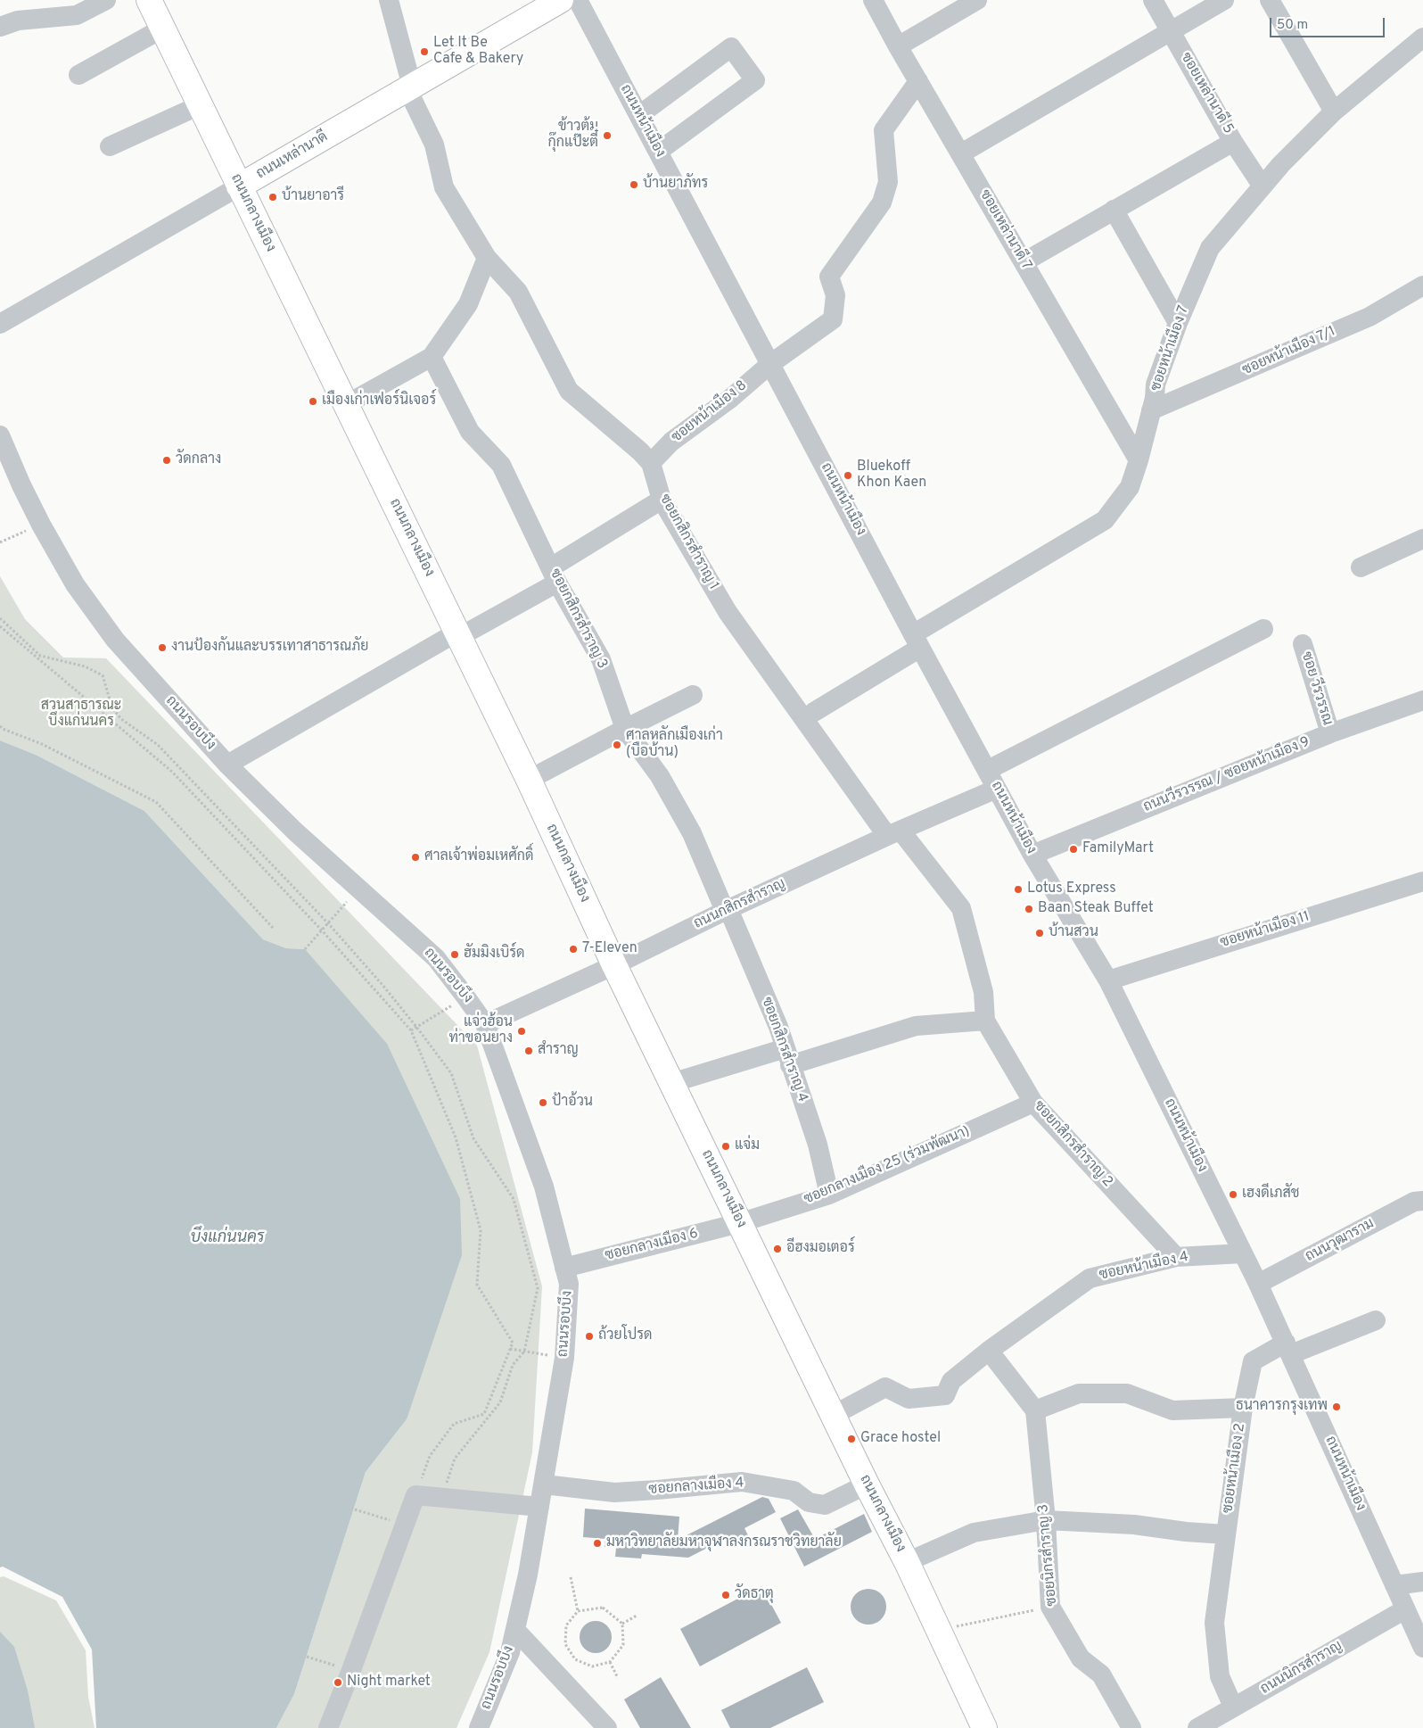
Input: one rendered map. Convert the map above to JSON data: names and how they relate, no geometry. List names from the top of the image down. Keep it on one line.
{"streets":{"main road":["ถนนเหล่านาดี","ถนนกลางเมือง"],"street":["ซอยเหล่านาดี 5","ถนนหน้าเมือง","ซอยเหล่านาดี 7","ซอยหน้าเมือง 7","ซอยหน้าเมือง 7/1","ซอยหน้าเมือง 8","ซอยกสิกรสำราญ 1","ซอยกสิกรสำราญ 3","ซอย วีรวรรณ","ถนนรอบบึง","ถนนวีรวรรณ / ซอยหน้าเมือง 9","ถนนกสิกรสำราญ","ซอยหน้าเมือง 11","ซอยกสิกรสำราญ 4","ซอยกสิกรสำราญ 2","ซอยกลางเมือง 25 (ร่วมพัฒนา)","ถนนวุฒาราม","ซอยกลางเมือง 6","ซอยหน้าเมือง 4","ซอยหน้าเมือง 2","ซอยกลางเมือง 4","ซอยนิกรสำราญ 3","ถนนนิกรสำราญ"]},"crossings":[["ซอยเหล่านาดี 5","ซอยหน้าเมือง 7"],["ถนนหน้าเมือง","ซอยหน้าเมือง 7"],["ถนนหน้าเมือง","ซอยหน้าเมือง 8"],["ถนนหน้าเมือง","ถนนวีรวรรณ / ซอยหน้าเมือง 9"],["ถนนหน้าเมือง","ถนนกสิกรสำราญ"],["ถนนหน้าเมือง","ซอยหน้าเมือง 11"],["ถนนหน้าเมือง","ถนนวุฒาราม"],["ถนนหน้าเมือง","ซอยหน้าเมือง 4"],["ถนนหน้าเมือง","ซอยหน้าเมือง 2"],["ถนนหน้าเมือง","ถนนนิกรสำราญ"],["ถนนเหล่านาดี","ถนนกลางเมือง"],["ถนนเหล่านาดี","ซอยกสิกรสำราญ 1"],["ถนนกลางเมือง","ถนนกสิกรสำราญ"],["ถนนกลางเมือง","ซอยกลางเมือง 25 (ร่วมพัฒนา)"],["ถนนกลางเมือง","ซอยกลางเมือง 6"],["ถนนกลางเมือง","ซอยหน้าเมือง 4"],["ถนนกลางเมือง","ซอยกลางเมือง 4"],["ซอยเหล่านาดี 7","ซอยหน้าเมือง 7"],["ซอยเหล่านาดี 7","ซอยหน้าเมือง 8"],["ซอยหน้าเมือง 7","ซอยหน้าเมือง 7/1"],["ซอยหน้าเมือง 8","ซอยกสิกรสำราญ 1"],["ซอยกสิกรสำราญ 1","ถนนกสิกรสำราญ"],["ซอยกสิกรสำราญ 1","ซอยกสิกรสำราญ 2"],["ซอยกสิกรสำราญ 3","ถนนกสิกรสำราญ"],["ซอยกสิกรสำราญ 3","ซอยกสิกรสำราญ 4"],["ซอย วีรวรรณ","ถนนวีรวรรณ / ซอยหน้าเมือง 9"],["ถนนรอบบึง","ถนนกสิกรสำราญ"],["ถนนรอบบึง","ซอยกลางเมือง 6"],["ถนนรอบบึง","ซอยกลางเมือง 4"],["ถนนกสิกรสำราญ","ซอยกสิกรสำราญ 4"],["ถนนกสิกรสำราญ","ซอยกสิกรสำราญ 2"],["ซอยกสิกรสำราญ 4","ซอยกลางเมือง 25 (ร่วมพัฒนา)"],["ซอยกสิกรสำราญ 2","ซอยกลางเมือง 25 (ร่วมพัฒนา)"],["ซอยกสิกรสำราญ 2","ซอยหน้าเมือง 4"],["ซอยกลางเมือง 25 (ร่วมพัฒนา)","ซอยกลางเมือง 6"],["ซอยหน้าเมือง 2","ถนนนิกรสำราญ"]],"water":["บึงแก่นนคร"],"parks":["สวนสาธารณะ บึงแก่นนคร"],"places":["Let It Be Cafe & Bakery","ข้าวต้ม กุ๊กแป๊ะตี๋","บ้านยาภัทร","บ้านยาอารี","เมืองเก่าเฟอร์นิเจอร์","วัดกลาง","Bluekoff Khon Kaen","งานป้องกันและบรรเทาสาธารณภัย","ศาลหลักเมืองเก่า (บือบ้าน)","FamilyMart","ศาลเจ้าพ่อมเหศักดิ์","Lotus Express","Baan Steak Buffet","บ้านสวน","7-Eleven","ฮัมมิงเบิร์ด","แจ่วฮ้อน ท่าขอนยาง","สำราญ","ป้าอ้วน","แจ่ม","เฮงดีเภสัช","อีฮงมอเตอร์","ถ้วยโปรด","ธนาคารกรุงเทพ","Grace hostel","มหาวิทยาลัยมหาจุฬาลงกรณราชวิทยาลัย","วัดธาตุ","Night market"],"scale_bar":"50 m"}
